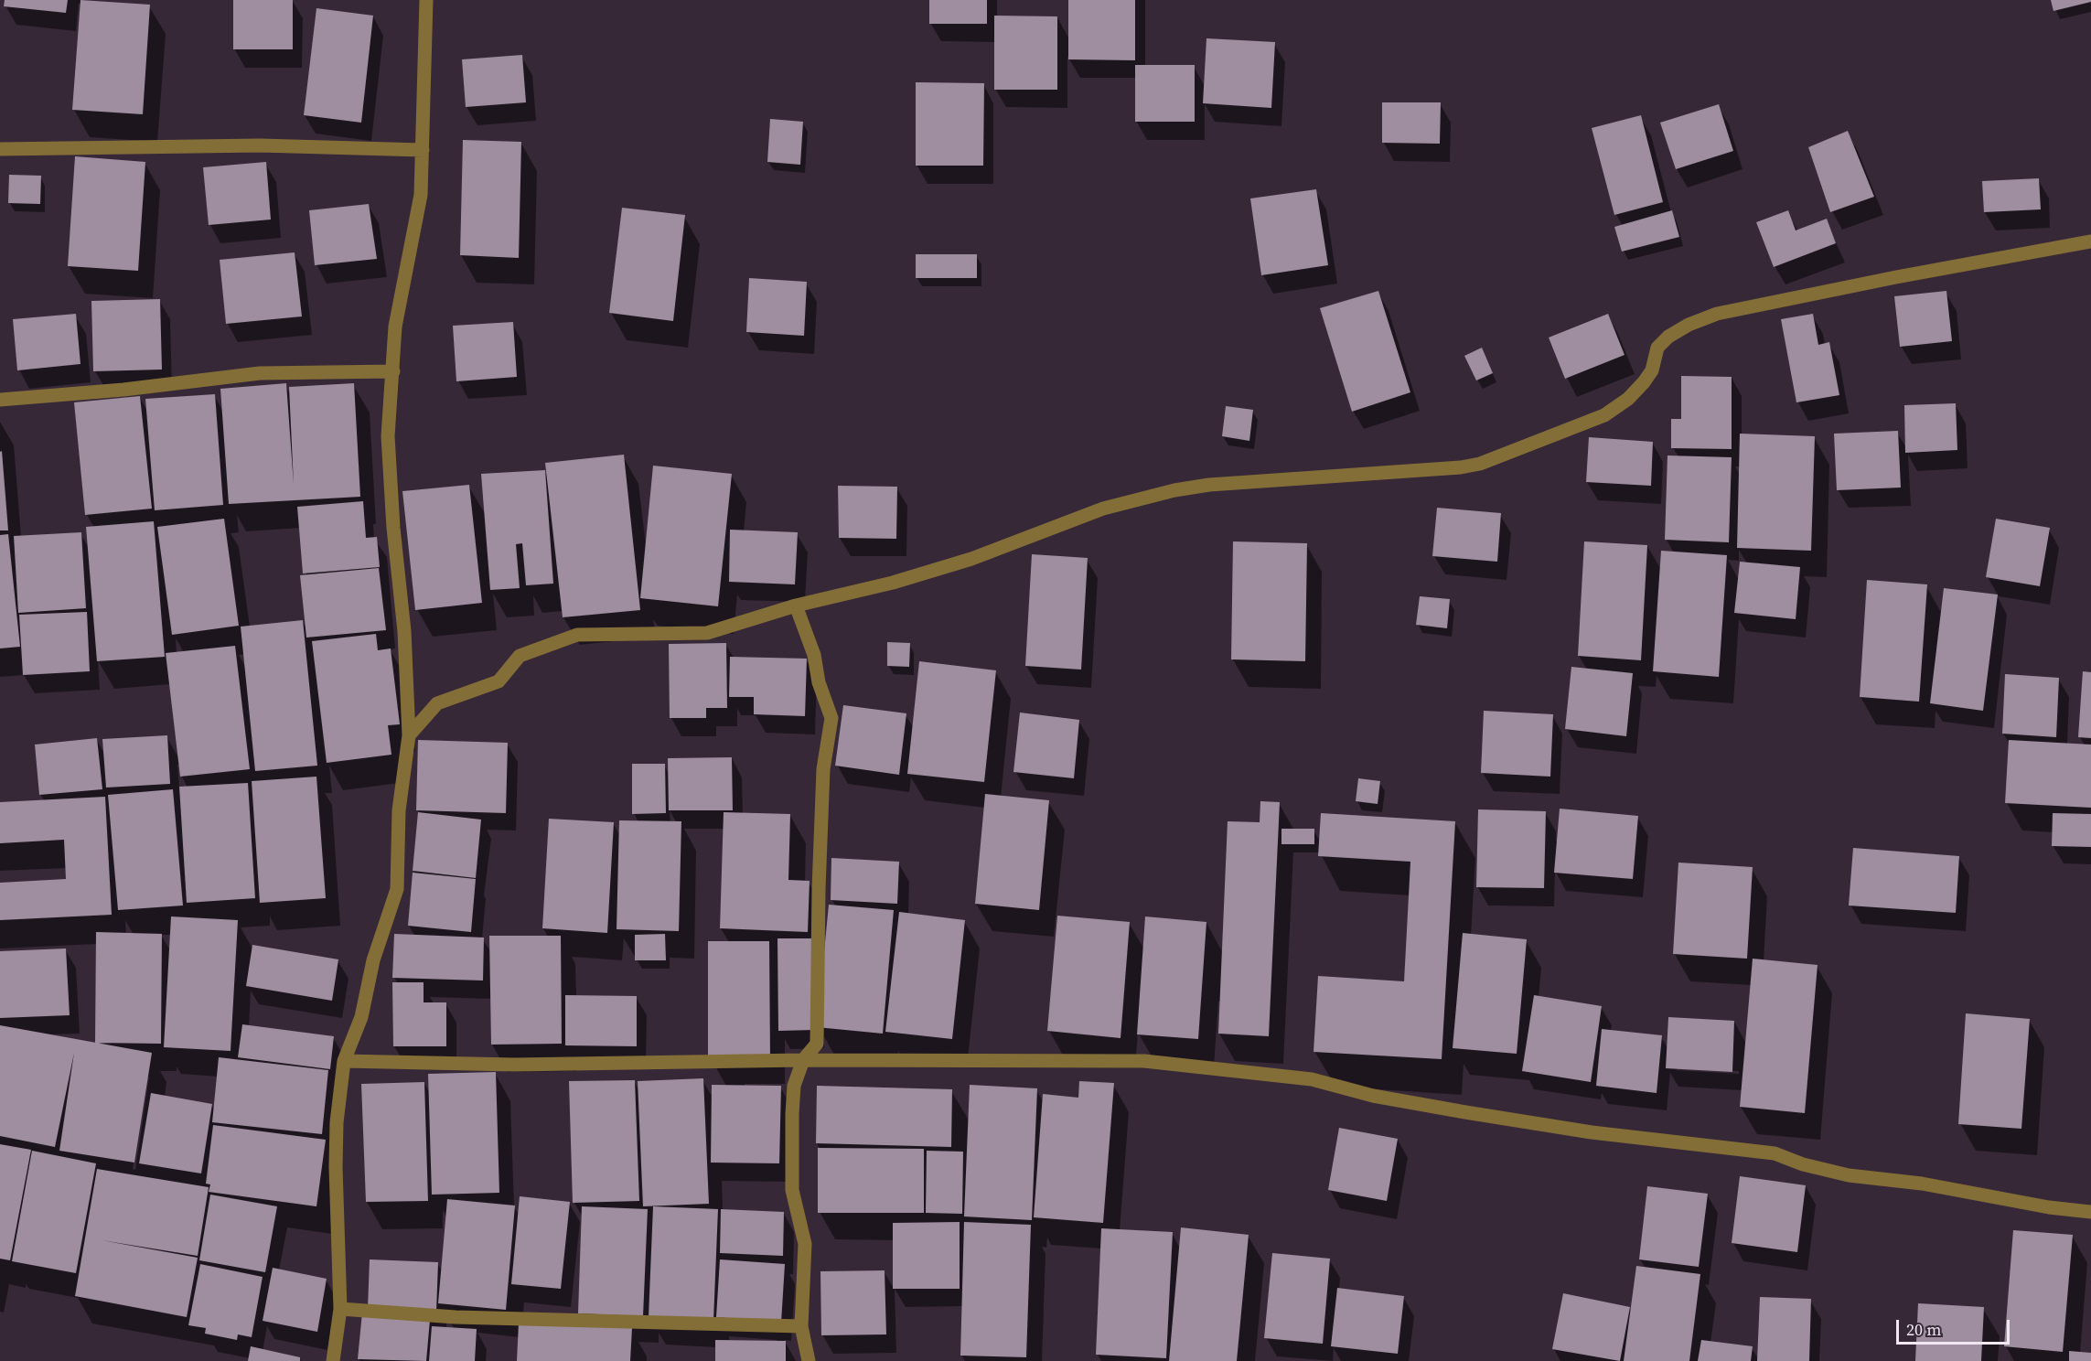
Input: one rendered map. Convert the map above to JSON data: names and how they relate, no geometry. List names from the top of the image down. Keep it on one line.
{"scale_bar":"20 m"}
